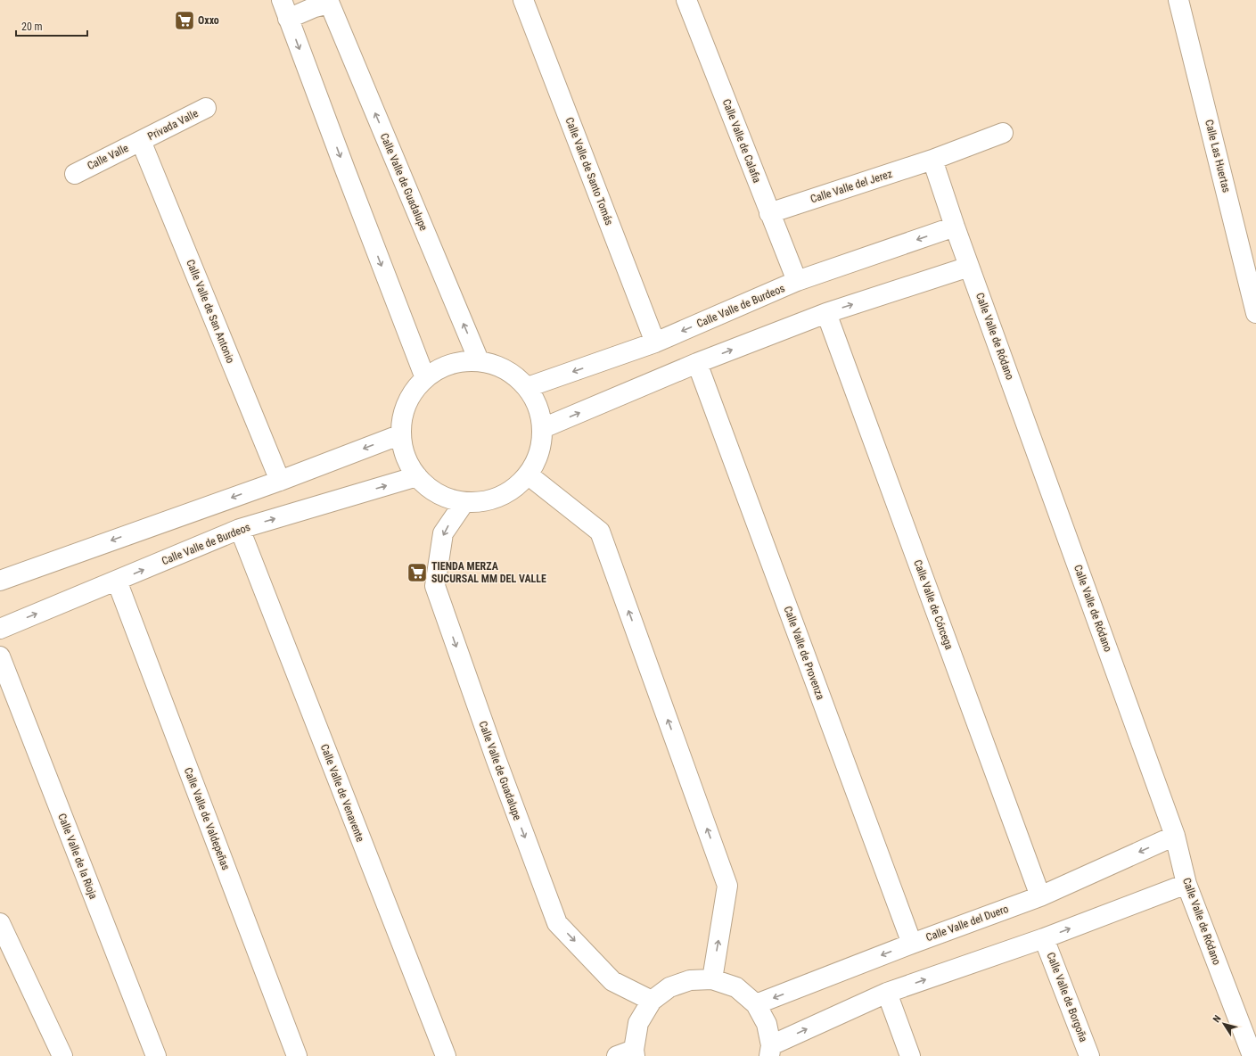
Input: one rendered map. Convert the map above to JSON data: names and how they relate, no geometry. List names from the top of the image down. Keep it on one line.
{"streets":{"street":["Privada Valle","Calle Valle de Calafia","Calle Las Huertas","Calle Valle","Calle Valle de Santo Tomás","Calle Valle de Guadalupe","Calle Valle del Jerez","Calle Valle de Burdeos","Calle Valle de San Antonio","Calle Valle de Ródano","Calle Valle de Córcega","Calle Valle de Provenza","Calle Valle de Venavente","Calle Valle de Valdepeñas","Calle Valle de la Rioja","Calle Valle del Duero","Calle Valle de Borgoña"]},"crossings":[["Privada Valle","Calle Valle"],["Privada Valle","Calle Valle de San Antonio"],["Calle Valle de Calafia","Calle Valle del Jerez"],["Calle Valle de Calafia","Calle Valle de Burdeos"],["Calle Valle","Calle Valle de San Antonio"],["Calle Valle de Santo Tomás","Calle Valle de Burdeos"],["Calle Valle del Jerez","Calle Valle de Ródano"],["Calle Valle de Burdeos","Calle Valle de Ródano"],["Calle Valle de Burdeos","Calle Valle de Venavente"],["Calle Valle de Burdeos","Calle Valle de Valdepeñas"],["Calle Valle de Ródano","Calle Valle del Duero"],["Calle Valle de Córcega","Calle Valle del Duero"],["Calle Valle de Provenza","Calle Valle del Duero"]],"places":{"supermarket":["Oxxo","TIENDA MERZA SUCURSAL MM DEL VALLE"]},"scale_bar":"20 m","north":"top left"}
